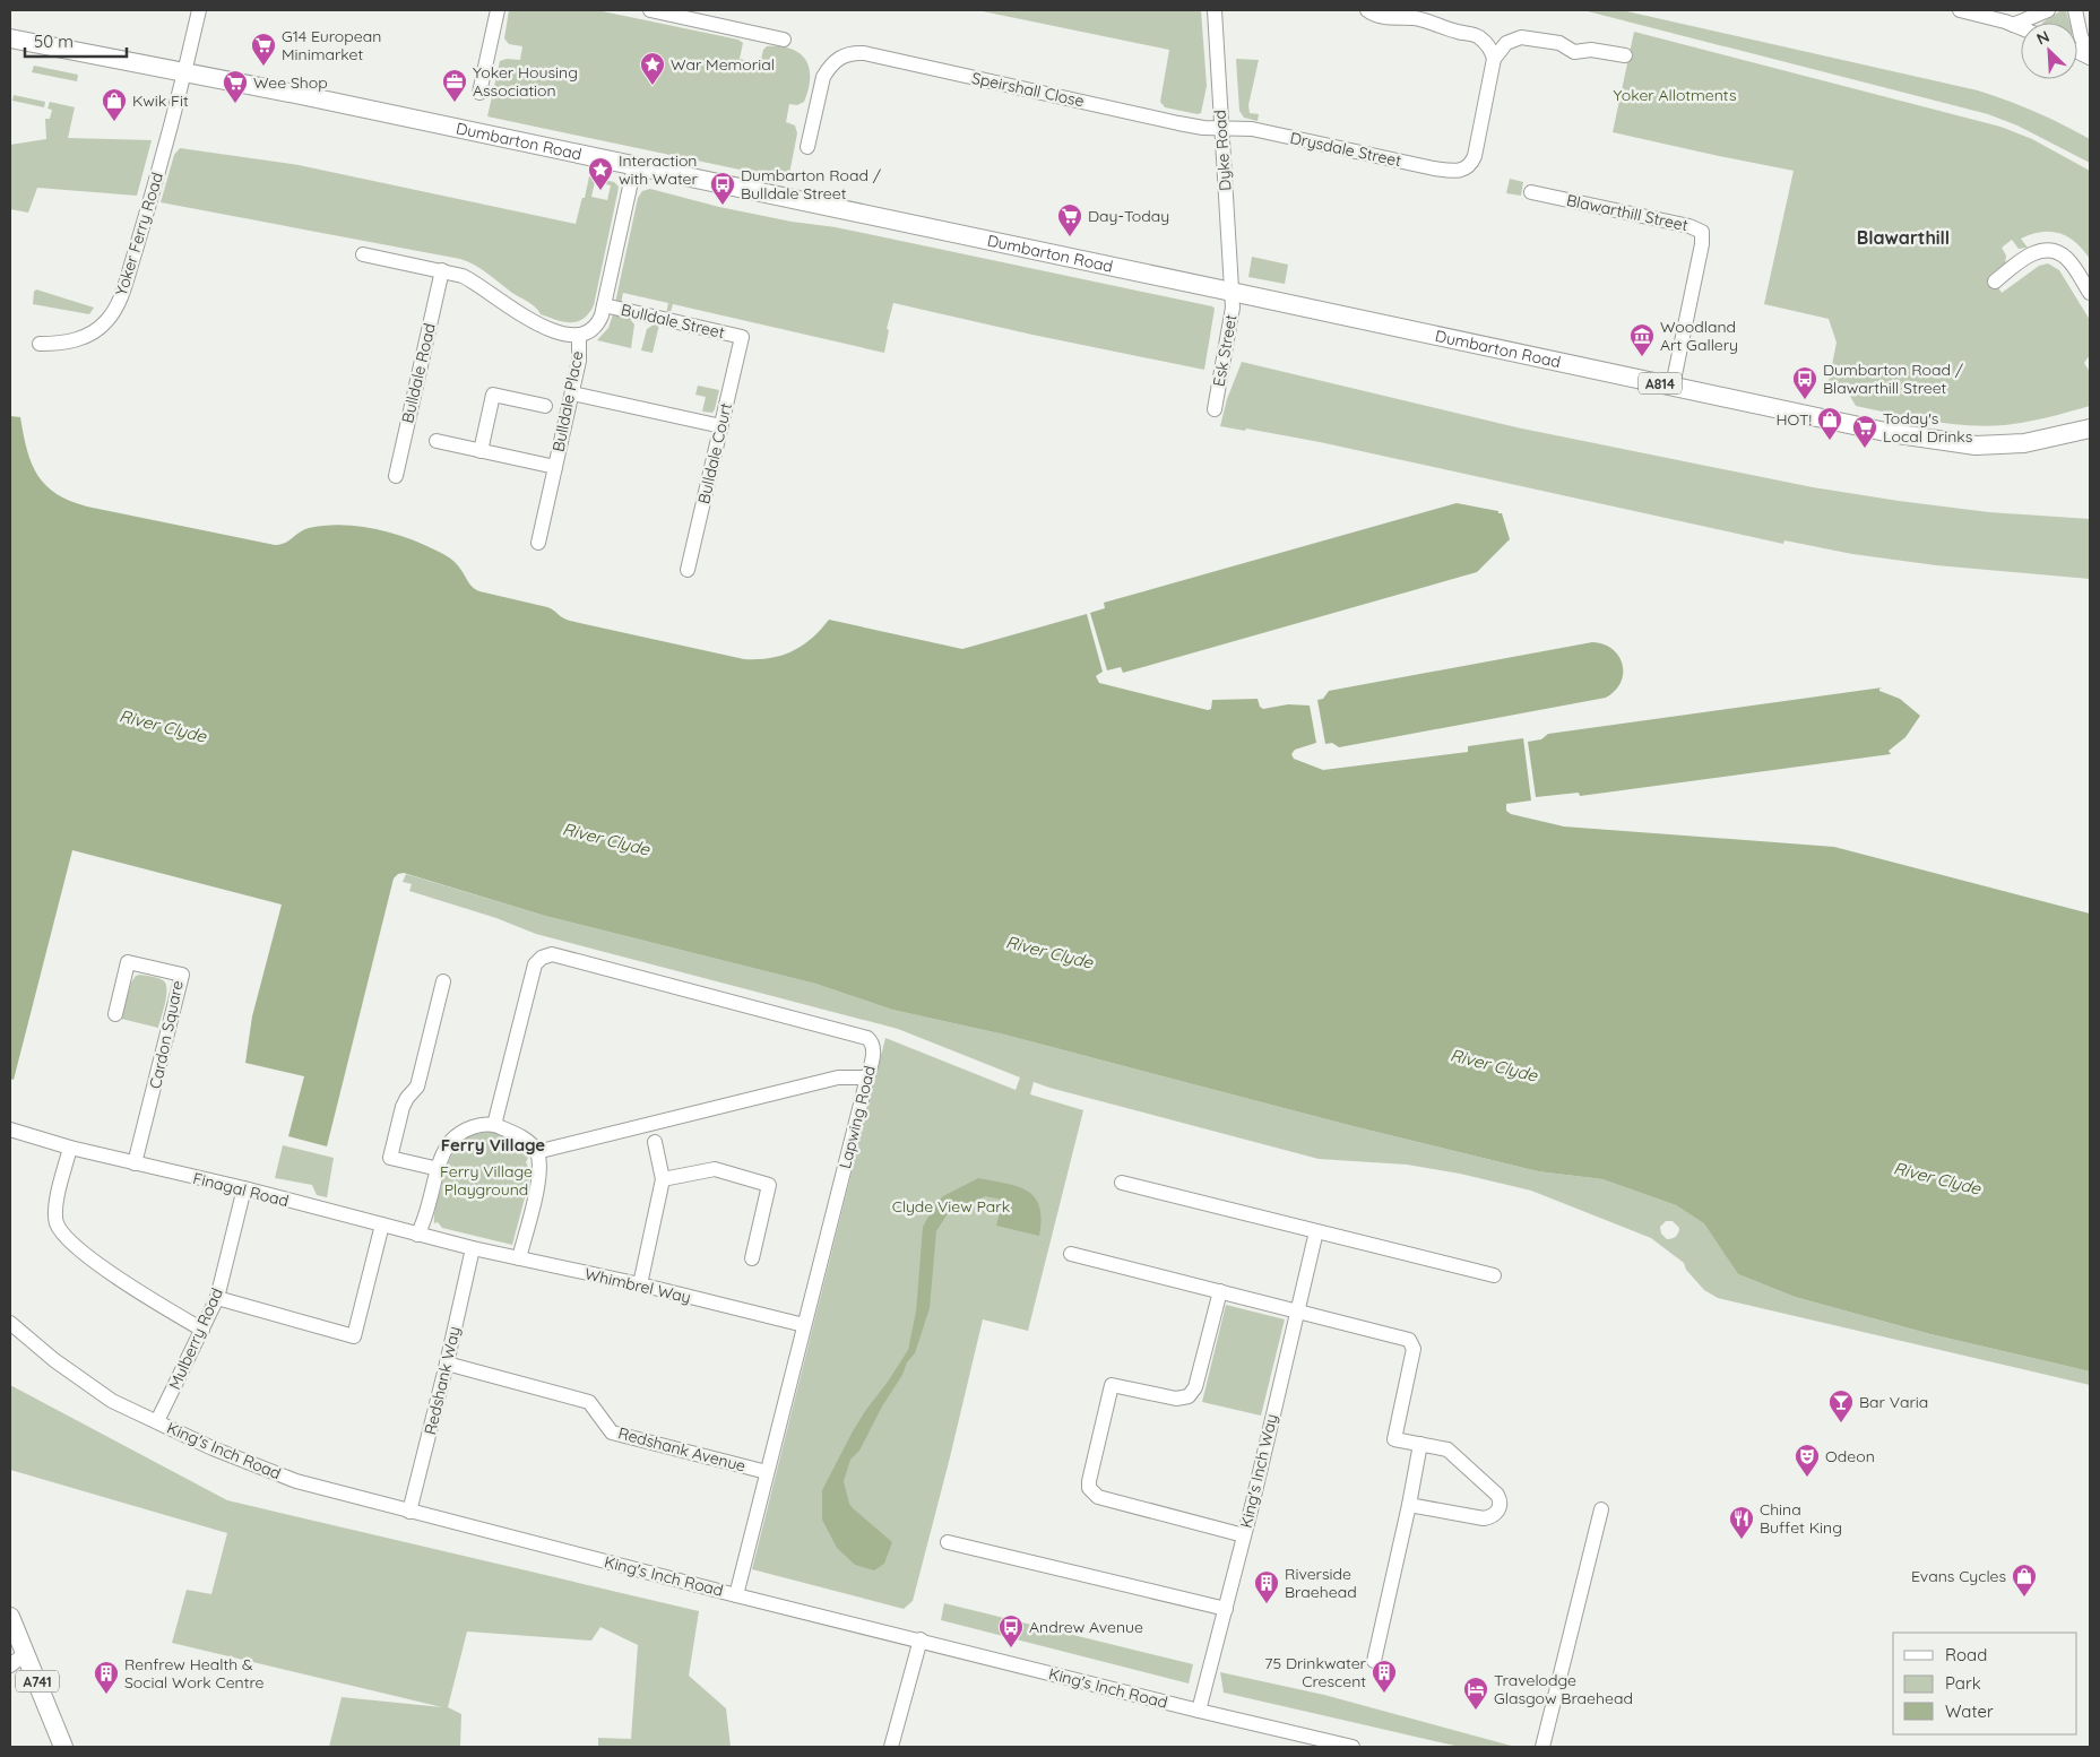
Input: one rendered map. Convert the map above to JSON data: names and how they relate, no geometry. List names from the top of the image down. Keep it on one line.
{"streets":{"main road":["Dumbarton Road","A814","A741"],"street":["Speirshall Close","Drysdale Street","Dyke Road","Blawarthill Street","Yoker Ferry Road","Bulldale Street","Esk Street","Bulldale Road","Bulldale Place","Bulldale Court","Cardon Square","Lapwing Road","Finagal Road","Whimbrel Way","Mulberry Road","Redshank Way","Redshank Avenue","King's Inch Road","King's Inch Way"]},"crossings":[["Speirshall Close","Drysdale Street"],["Speirshall Close","Dyke Road"],["Dumbarton Road","Dyke Road"],["Dumbarton Road","Blawarthill Street"],["Dumbarton Road","Yoker Ferry Road"],["Dumbarton Road","Bulldale Street"],["Dumbarton Road","Esk Street"],["Drysdale Street","Dyke Road"],["Dyke Road","Esk Street"],["Bulldale Street","Bulldale Place"],["Bulldale Street","Bulldale Court"],["Cardon Square","Finagal Road"],["Lapwing Road","Whimbrel Way"],["Lapwing Road","Redshank Avenue"],["Lapwing Road","King's Inch Road"],["Finagal Road","Whimbrel Way"],["Finagal Road","Mulberry Road"],["Finagal Road","Redshank Way"],["Whimbrel Way","Redshank Way"],["Mulberry Road","King's Inch Road"],["Redshank Way","Redshank Avenue"],["Redshank Way","King's Inch Road"],["King's Inch Road","King's Inch Way"]],"districts":["Blawarthill","Ferry Village"],"water":["River Clyde"],"parks":["Yoker Allotments","Ferry Village Playground","Clyde View Park"],"places":{"supermarket":["G14 European Minimarket","Wee Shop","Day-Today","Today's Local Drinks"],"place":["War Memorial","Interaction with Water"],"office":["Yoker Housing Association"],"shop":["Kwik Fit","HOT!","Evans Cycles"],"bus stop":["Dumbarton Road / Bulldale Street","Dumbarton Road / Blawarthill Street","Andrew Avenue"],"museum":["Woodland Art Gallery"],"bar":["Bar Varia"],"theatre":["Odeon"],"restaurant":["China Buffet King"],"building":["Riverside Braehead","75 Drinkwater Crescent","Renfrew Health & Social Work Centre"],"hotel":["Travelodge Glasgow Braehead"]},"legend":["Road","Park","Water"],"scale_bar":"50 m","north":"top left"}
